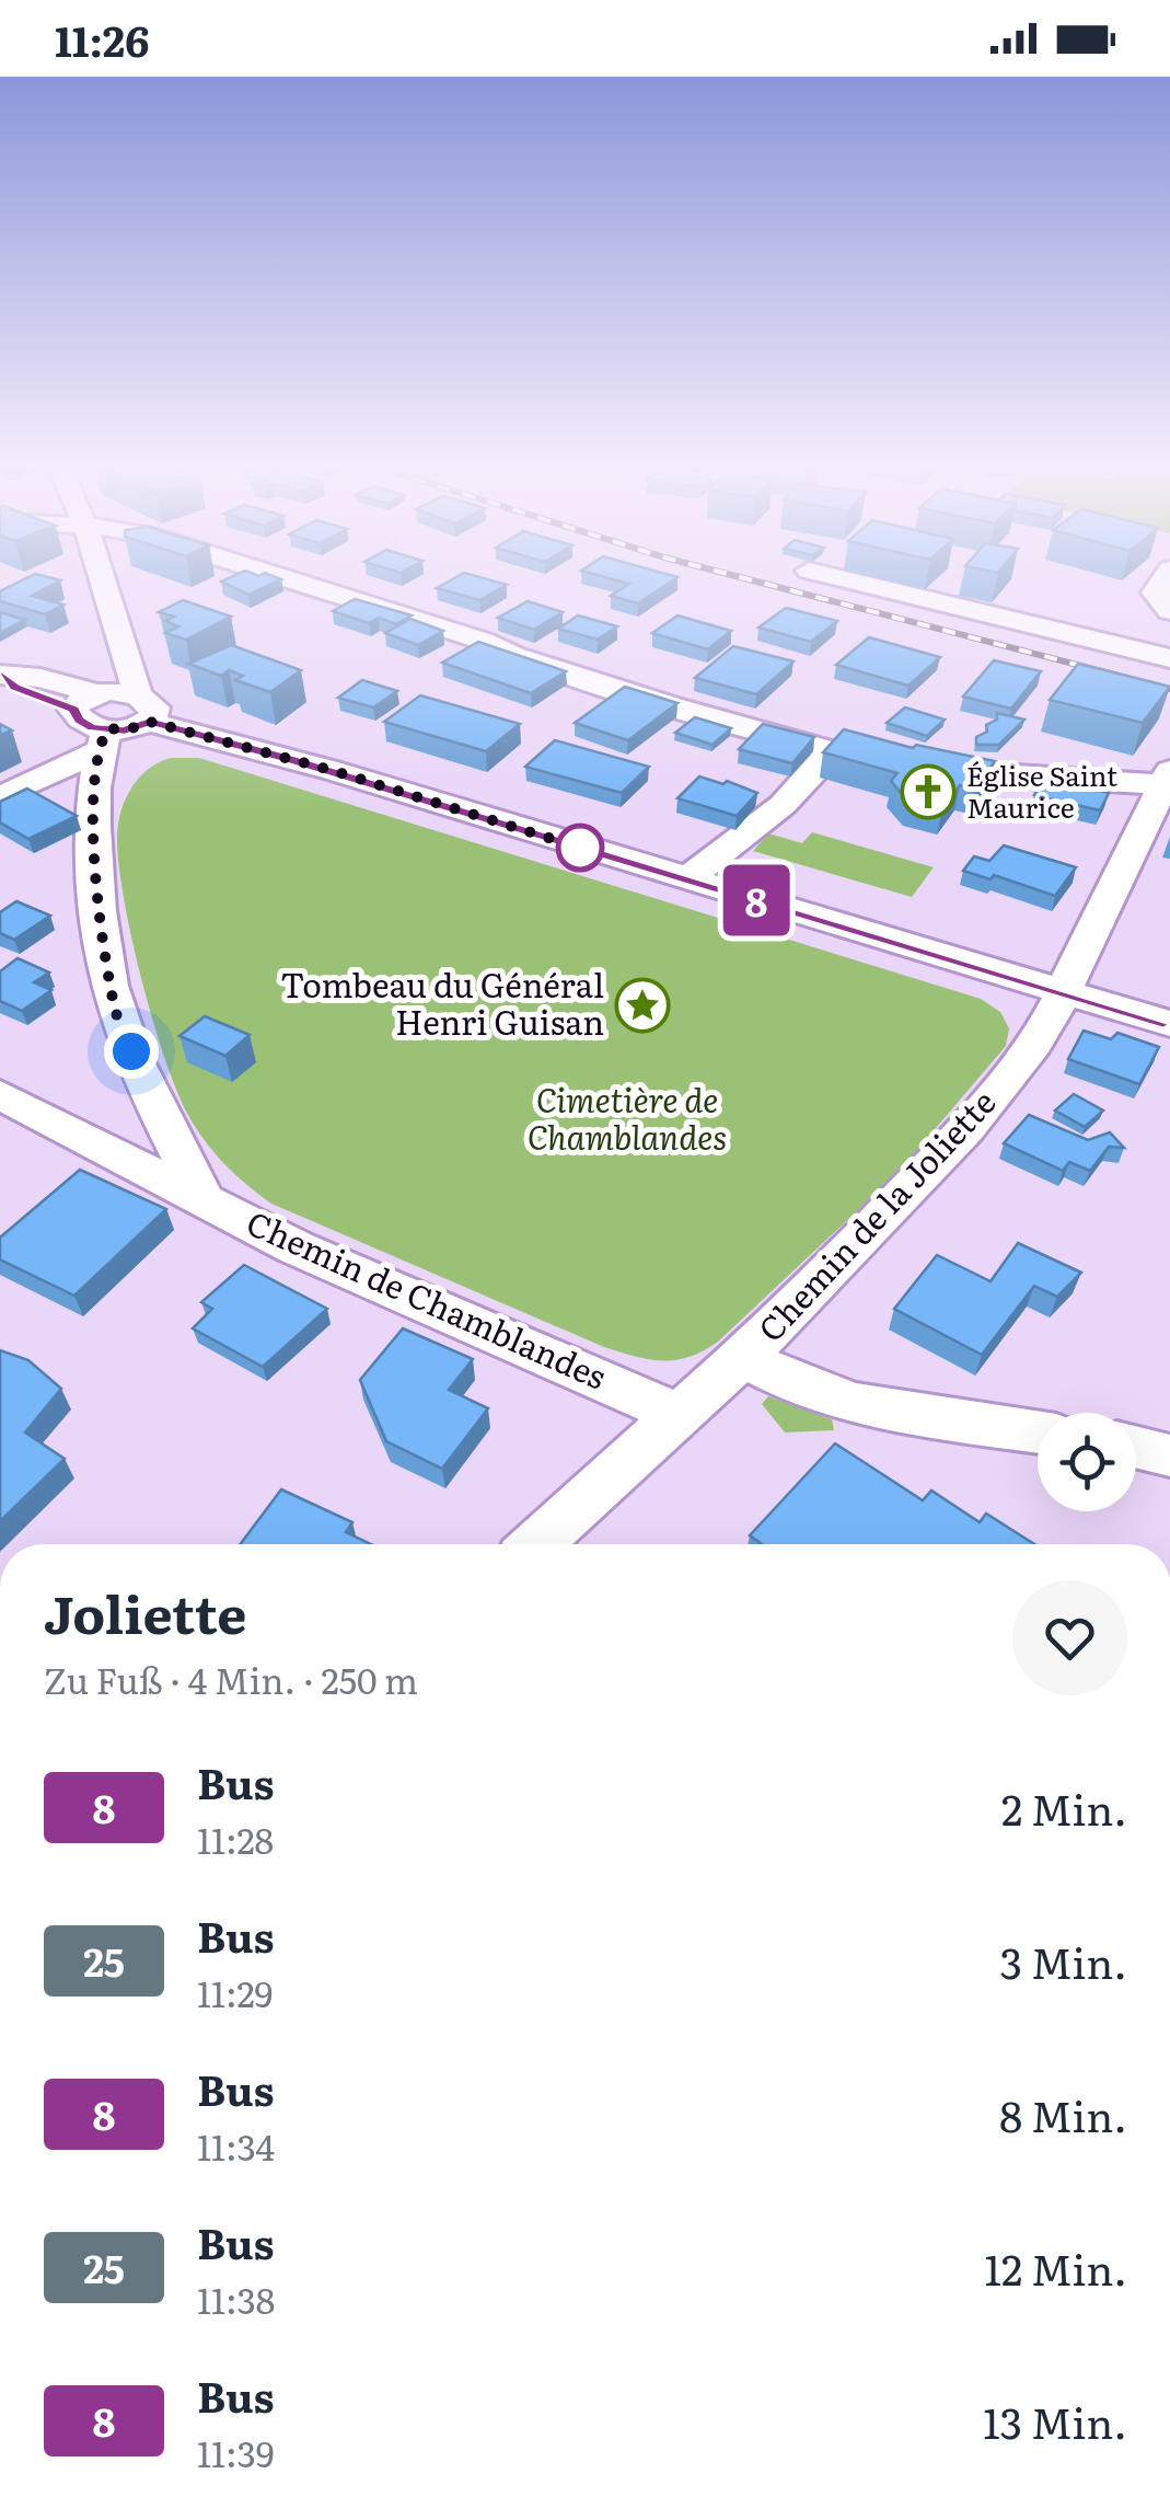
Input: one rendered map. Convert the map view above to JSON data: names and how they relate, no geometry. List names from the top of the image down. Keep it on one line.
{"streets":{"street":["Chemin de la Joliette","Chemin de Chamblandes"]},"crossings":[["Chemin de la Joliette","Chemin de Chamblandes"]],"parks":["Cimetière de Chamblandes"],"places":{"church":["Église Saint Maurice"],"place":["Tombeau du Général Henri Guisan"]},"lines":["bus line 8"],"page":{"status":"11:26","on_map":"8","heading":["Joliette","Zu Fuß · 4 Min. · 250 m"],"list":[{"mark":"8","name":"Bus","note":"11:28","value":"2 Min."},{"mark":"25","name":"Bus","note":"11:29","value":"3 Min."},{"mark":"8","name":"Bus","note":"11:34","value":"8 Min."},{"mark":"25","name":"Bus","note":"11:38","value":"12 Min."},{"mark":"8","name":"Bus","note":"11:39","value":"13 Min."}]}}
